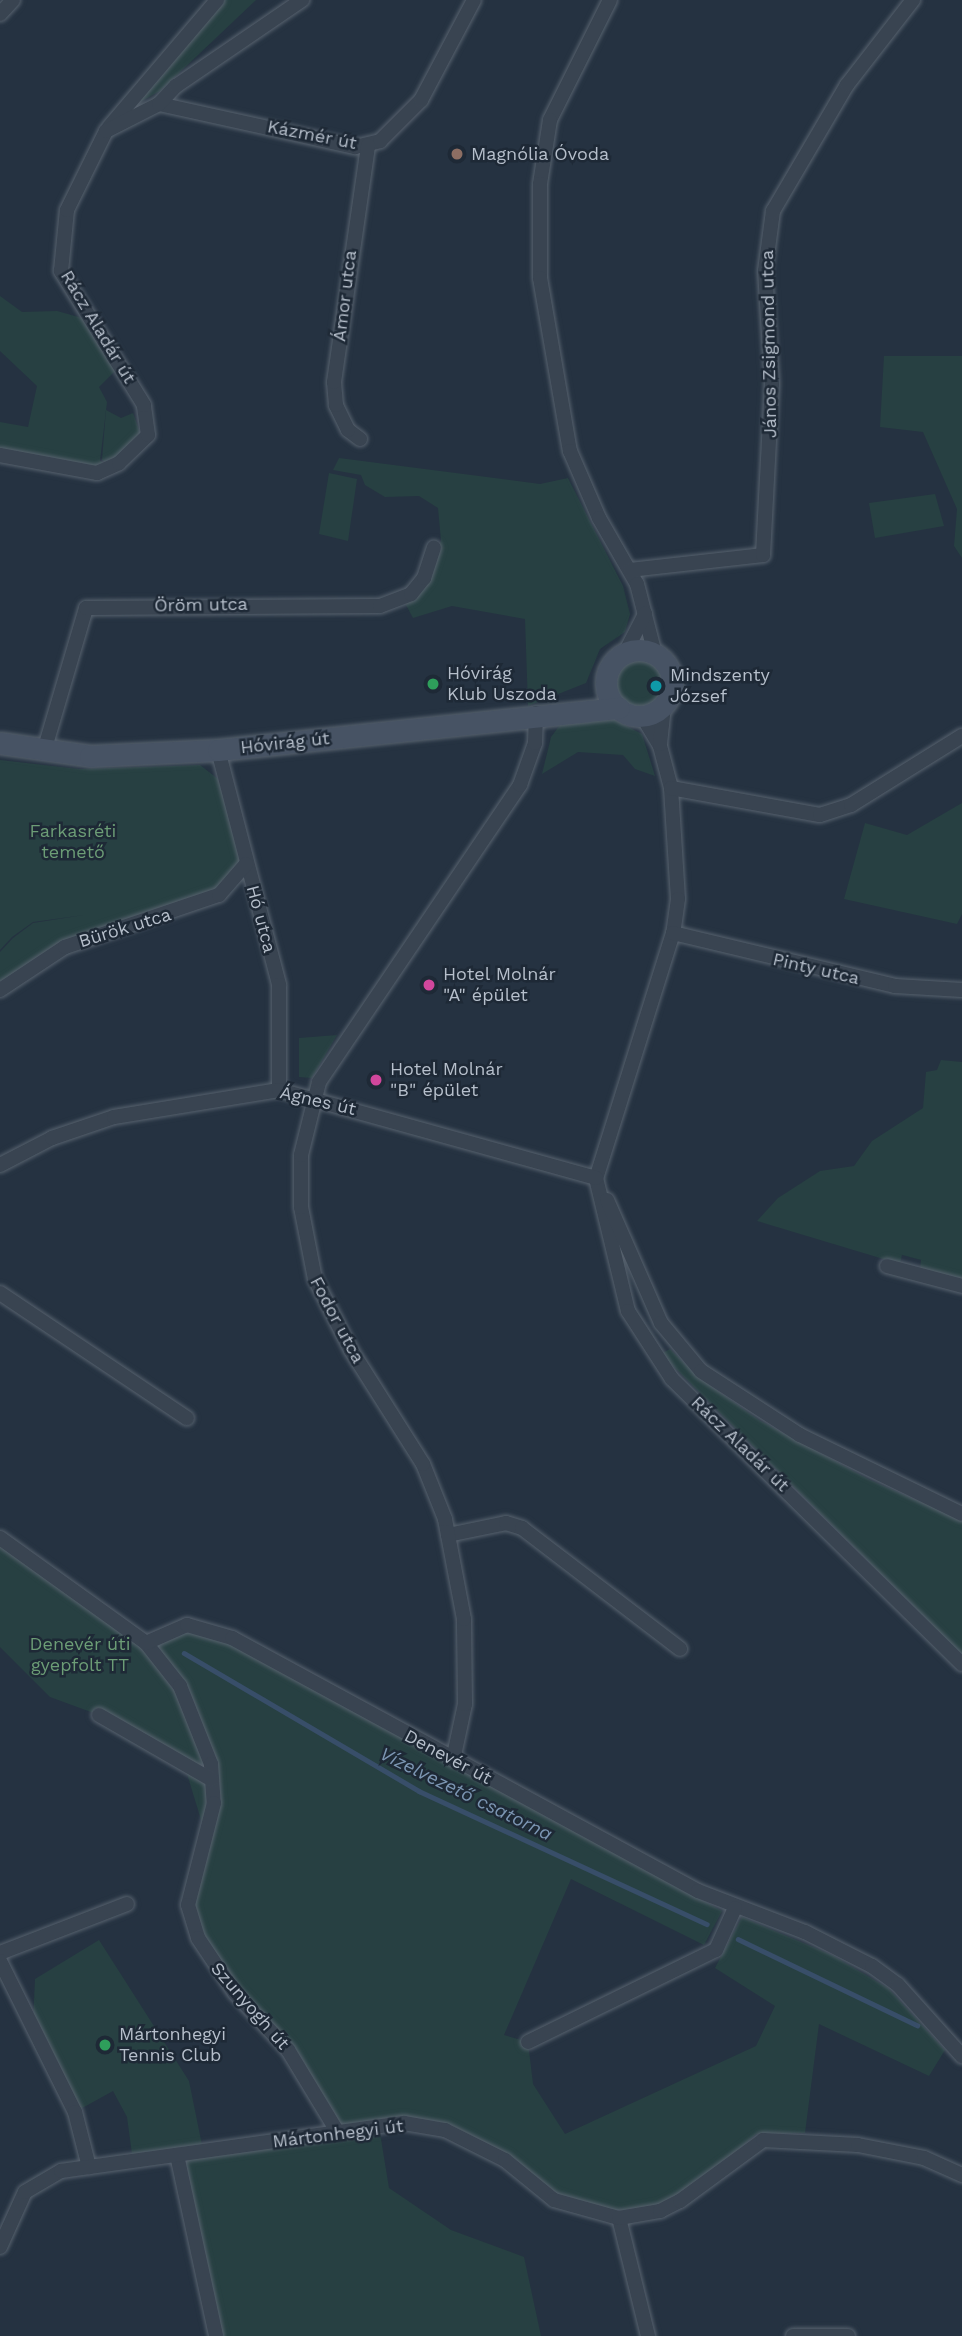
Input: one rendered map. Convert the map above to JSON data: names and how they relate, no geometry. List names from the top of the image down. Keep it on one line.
{"streets":{"street":["Kázmér út","Ámor utca","Rácz Aladár út","János Zsigmond utca","Öröm utca","Hóvirág út","Hó utca","Bürök utca","Pinty utca","Ágnes út","Fodor utca","Denevér út","Szunyogh út","Mártonhegyi út"]},"crossings":[["Kázmér út","Ámor utca"],["Rácz Aladár út","Ágnes út"],["Öröm utca","Hóvirág út"],["Hóvirág út","Hó utca"],["Hóvirág út","Fodor utca"],["Hó utca","Bürök utca"],["Hó utca","Ágnes út"],["Ágnes út","Fodor utca"],["Fodor utca","Denevér út"],["Denevér út","Szunyogh út"],["Szunyogh út","Mártonhegyi út"]],"water":["Vízelvezető csatorna"],"parks":["Farkasréti temető","Denevér úti gyepfolt TT"],"places":["Magnólia Óvoda","Hóvirág Klub Uszoda","Mindszenty József","Hotel Molnár \"A\" épület","Hotel Molnár \"B\" épület","Mártonhegyi Tennis Club"]}
